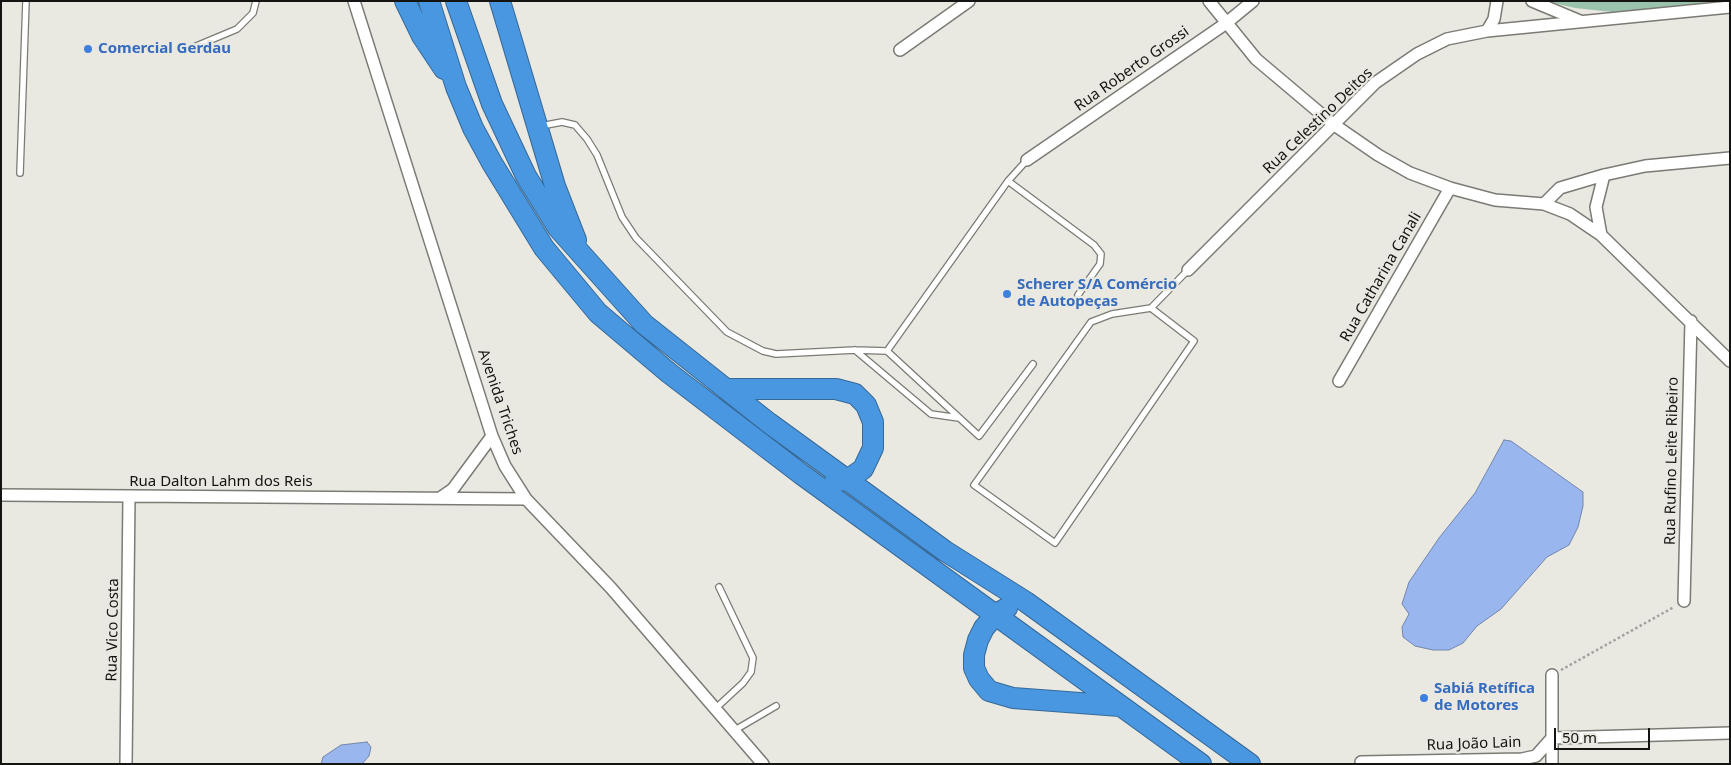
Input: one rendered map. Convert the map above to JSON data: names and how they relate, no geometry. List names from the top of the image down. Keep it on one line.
{"streets":{"street":["Rua Roberto Grossi","Rua Celestino Deitos","Rua Catharina Canali","Avenida Triches","Rua Rufino Leite Ribeiro","Rua Dalton Lahm dos Reis","Rua Vico Costa","Rua João Lain"]},"crossings":[["Avenida Triches","Rua Dalton Lahm dos Reis"],["Rua Dalton Lahm dos Reis","Rua Vico Costa"]],"places":["Comercial Gerdau","Scherer S/A Comércio de Autopeças","Sabiá Retífica de Motores"],"scale_bar":"50 m"}
